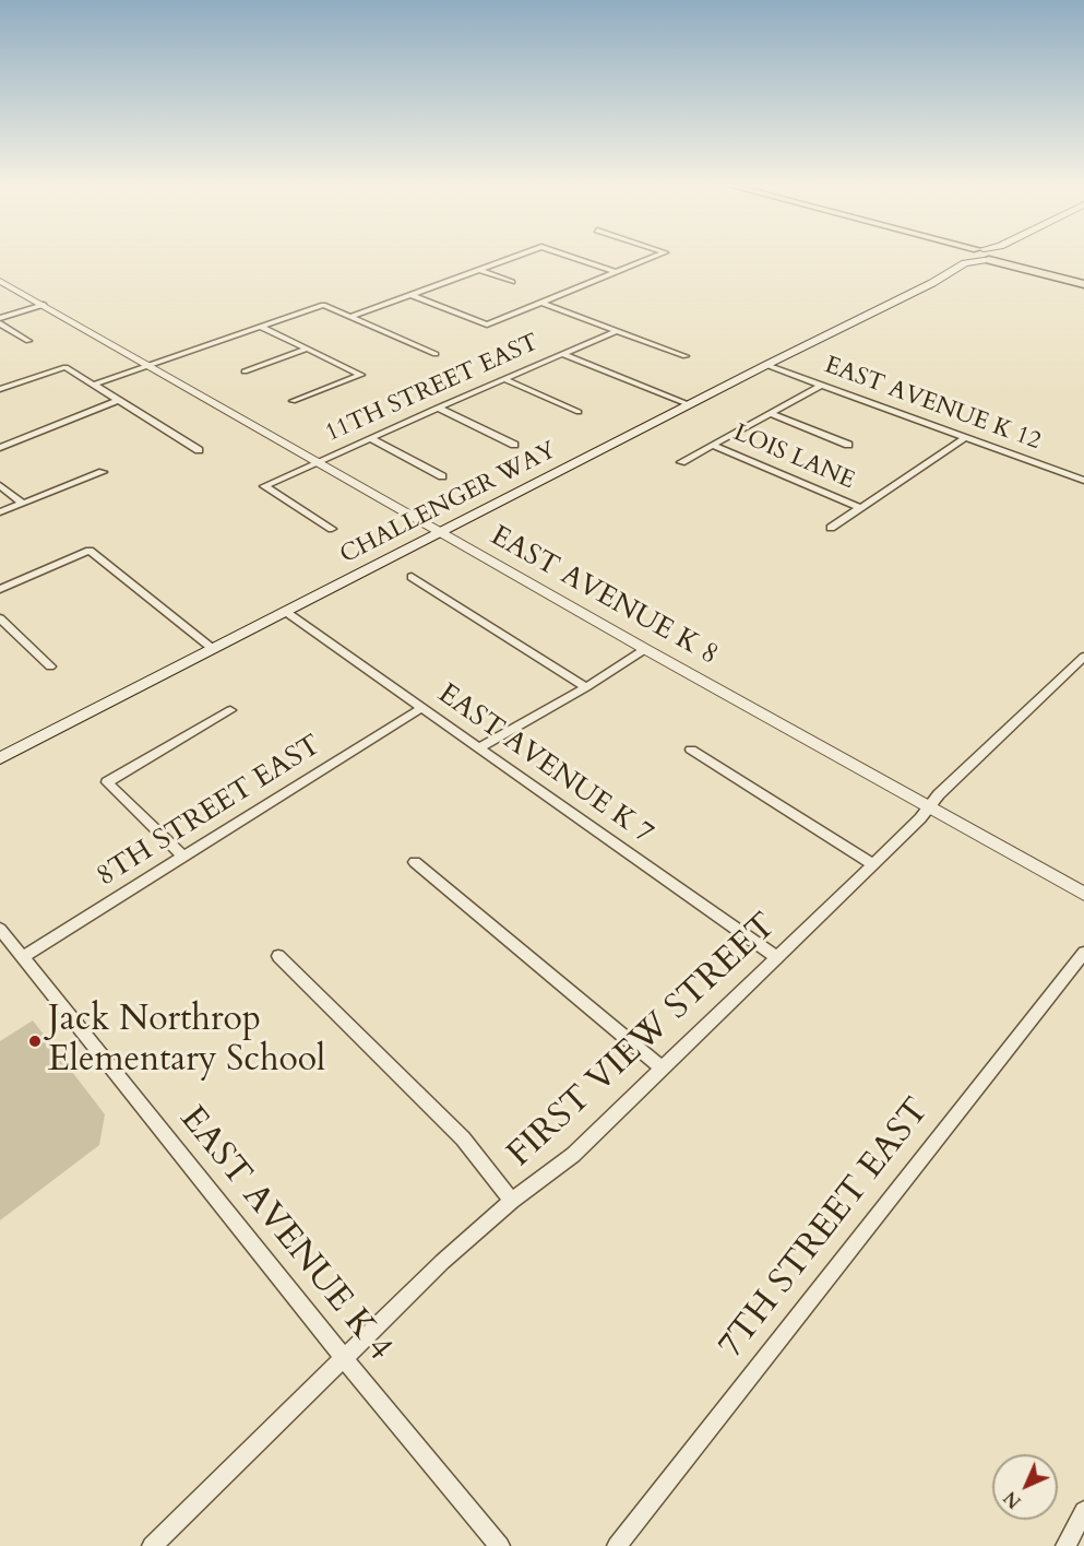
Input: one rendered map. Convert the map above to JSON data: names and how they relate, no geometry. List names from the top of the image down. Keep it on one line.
{"streets":{"main road":["CHALLENGER WAY"],"street":["11TH STREET EAST","EAST AVENUE K 12","LOIS LANE","EAST AVENUE K 8","EAST AVENUE K 7","8TH STREET EAST","FIRST VIEW STREET","7TH STREET EAST","EAST AVENUE K 4"]},"crossings":[["11TH STREET EAST","EAST AVENUE K 8"],["EAST AVENUE K 12","CHALLENGER WAY"],["CHALLENGER WAY","EAST AVENUE K 8"],["CHALLENGER WAY","EAST AVENUE K 7"],["EAST AVENUE K 8","FIRST VIEW STREET"],["EAST AVENUE K 7","8TH STREET EAST"],["EAST AVENUE K 7","FIRST VIEW STREET"],["8TH STREET EAST","EAST AVENUE K 4"],["FIRST VIEW STREET","EAST AVENUE K 4"]],"places":["Jack Northrop Elementary School"],"north":"bottom left"}
